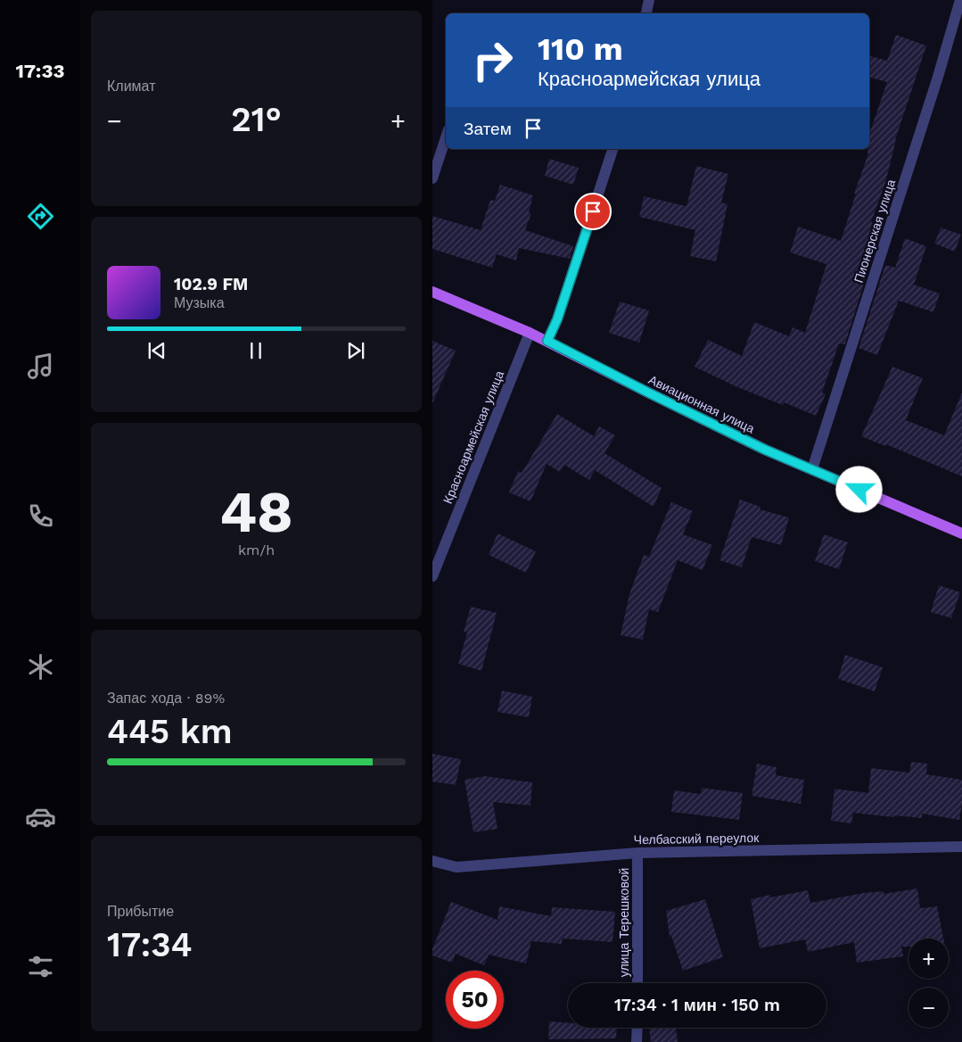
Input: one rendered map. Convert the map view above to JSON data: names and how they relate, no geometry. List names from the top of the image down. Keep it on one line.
{"streets":{"main road":["Авиационная улица"],"street":["Пионерская улица","Красноармейская улица","Челбасский переулок","улица Терешковой"]},"crossings":[["Пионерская улица","Авиационная улица"],["Авиационная улица","Красноармейская улица"],["Челбасский переулок","улица Терешковой"]],"page":{"tabs":"17:33","tile":["Климат",["48","km/h"],["Запас хода · 89%","445 km"],["Прибытие","17:34"]],"turn":["110 m","Красноармейская улица"],"heat":["−","21°","+"],"then":"Затем","song":["102.9 FM","Музыка"],"map_buttons":["+","−"],"limit":"50","trip":"17:34 · 1 мин · 150 m"}}
